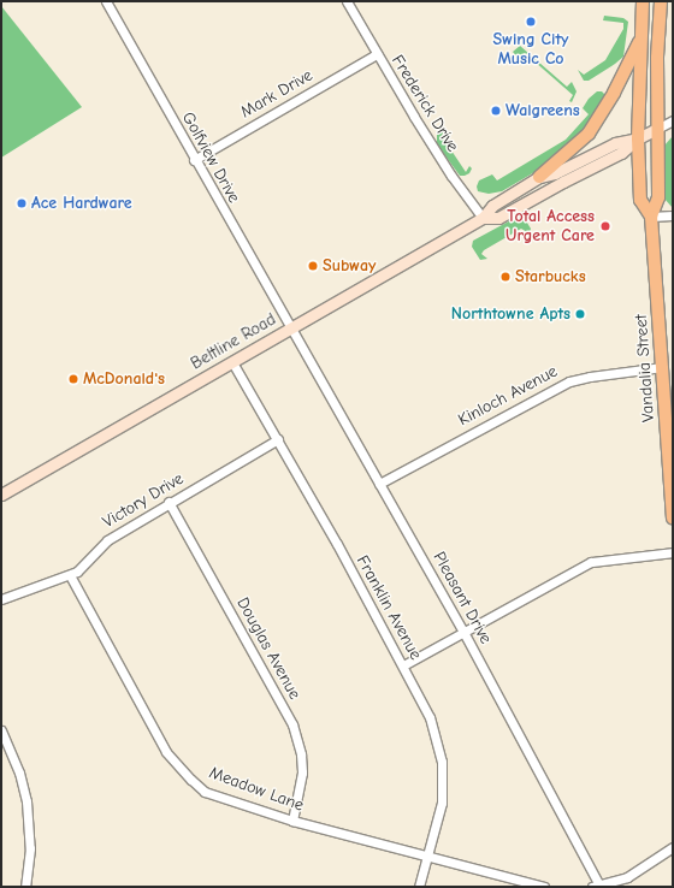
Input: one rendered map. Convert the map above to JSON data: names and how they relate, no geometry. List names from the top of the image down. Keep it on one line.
{"streets":{"main road":["Beltline Road","Vandalia Street"],"street":["Mark Drive","Frederick Drive","Golfview Drive","Kinloch Avenue","Victory Drive","Pleasant Drive","Franklin Avenue","Douglas Avenue","Meadow Lane"]},"crossings":[["Mark Drive","Frederick Drive"],["Mark Drive","Golfview Drive"],["Frederick Drive","Beltline Road"],["Golfview Drive","Beltline Road"],["Golfview Drive","Pleasant Drive"],["Beltline Road","Vandalia Street"],["Beltline Road","Pleasant Drive"],["Beltline Road","Franklin Avenue"],["Vandalia Street","Kinloch Avenue"],["Kinloch Avenue","Pleasant Drive"],["Victory Drive","Franklin Avenue"],["Victory Drive","Douglas Avenue"],["Victory Drive","Meadow Lane"],["Franklin Avenue","Meadow Lane"],["Douglas Avenue","Meadow Lane"]],"places":["Swing City Music Co","Walgreens","Ace Hardware","Total Access Urgent Care","Subway","Starbucks","Northtowne Apts","McDonald's"]}
